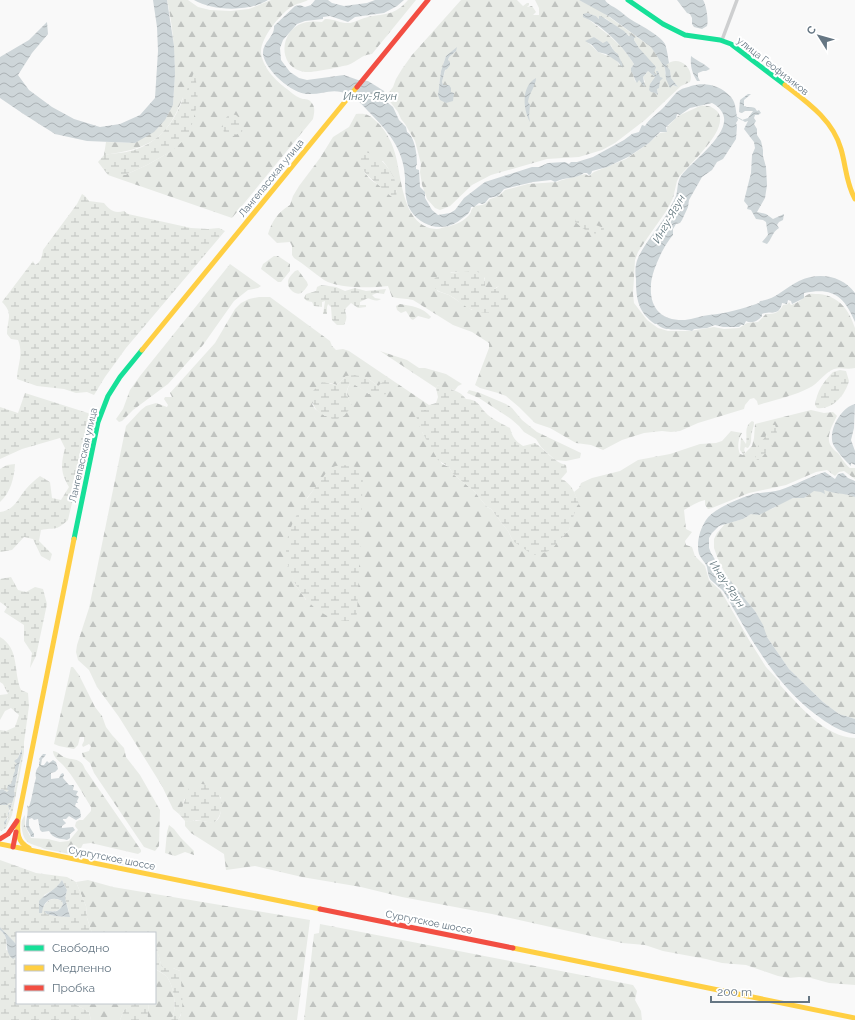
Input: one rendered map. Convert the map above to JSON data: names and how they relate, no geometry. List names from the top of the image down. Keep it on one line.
{"streets":{"main road":["улица Геофизиков","Лангепасская улица","Сургутское шоссе"]},"crossings":[["Лангепасская улица","Сургутское шоссе"]],"water":["Ингу-Ягун"],"legend":["Свободно","Медленно","Пробка"],"scale_bar":"200 m","north":"top left"}
